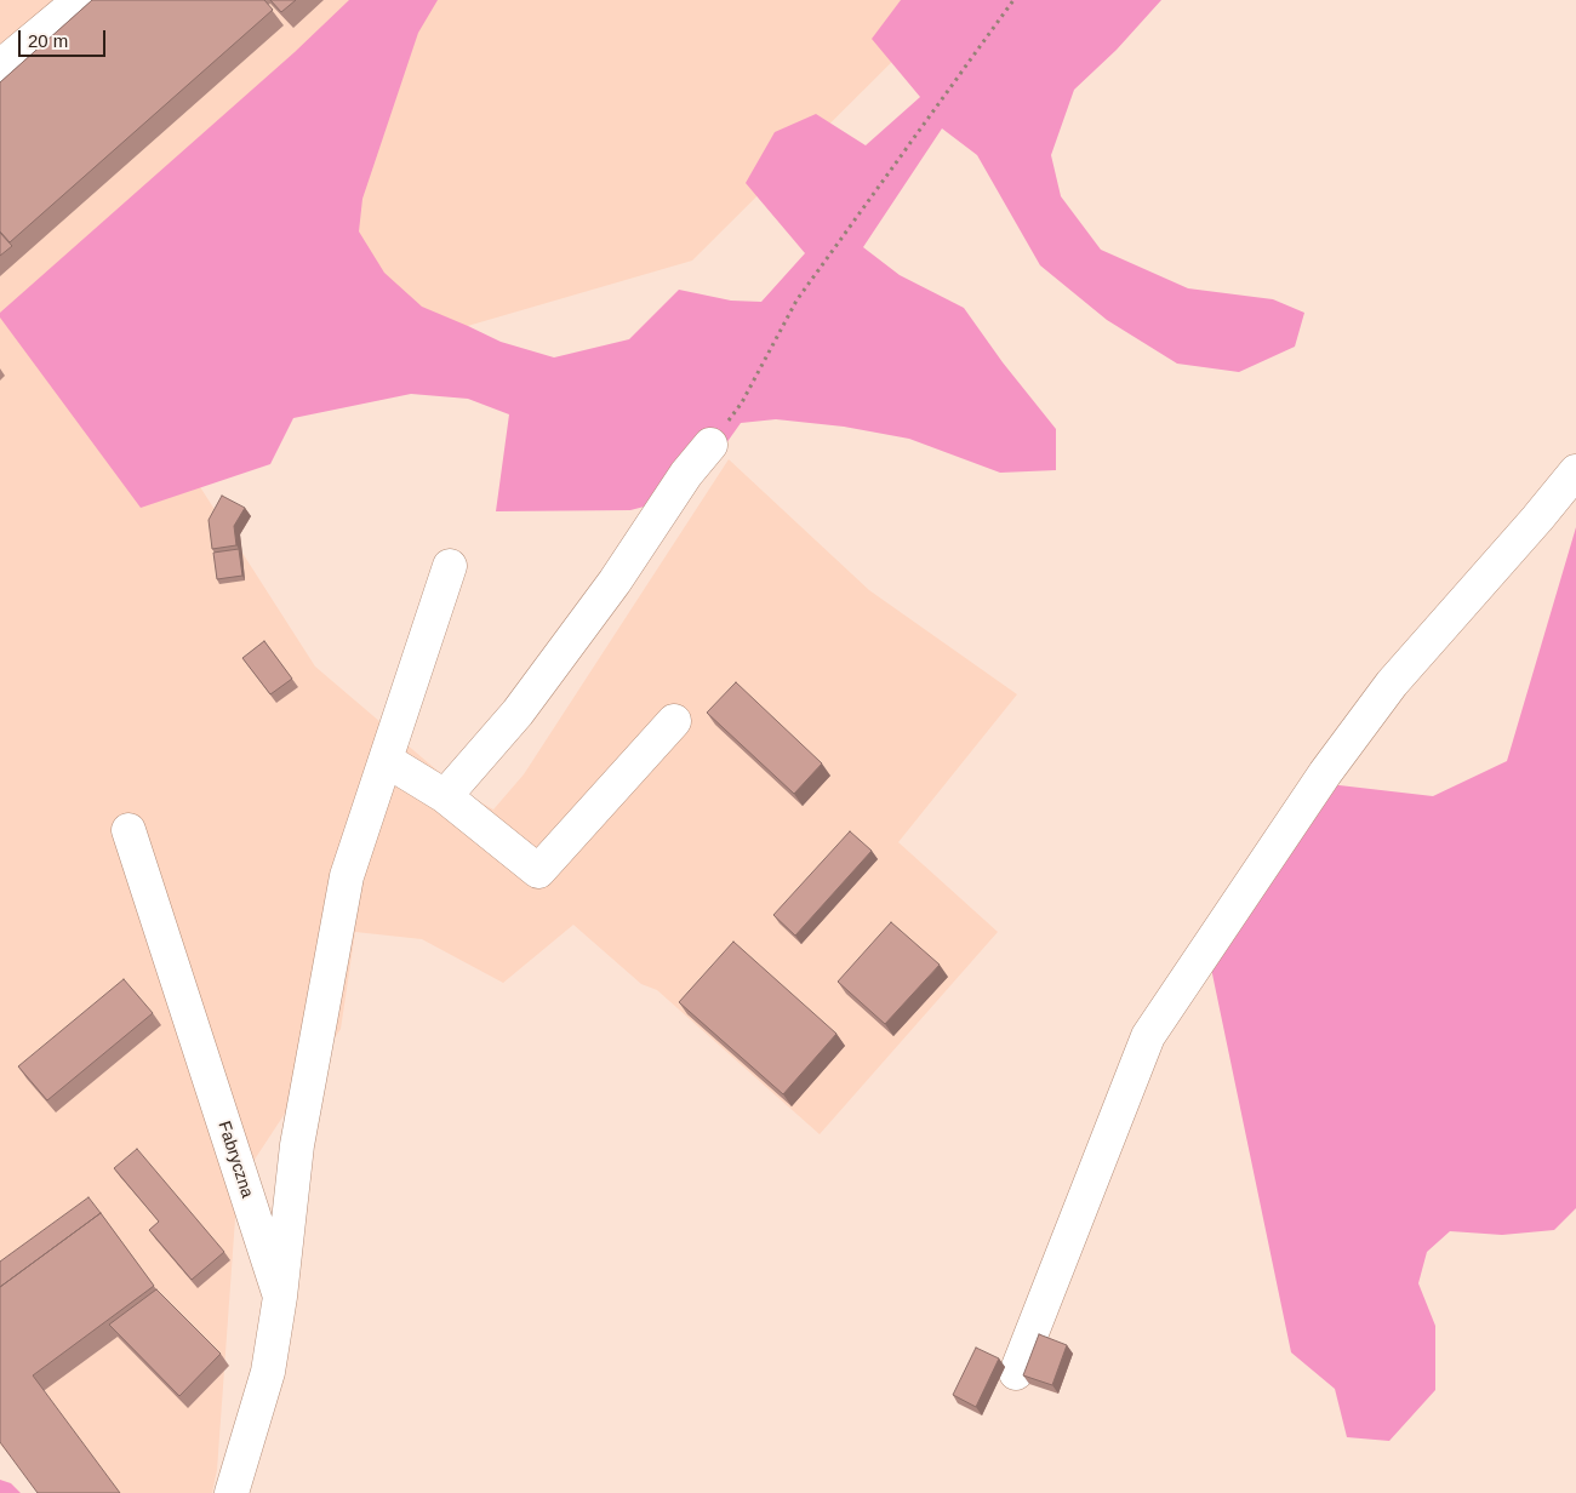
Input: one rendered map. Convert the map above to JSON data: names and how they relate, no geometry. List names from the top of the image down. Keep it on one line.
{"streets":{"street":["Fabryczna"]},"scale_bar":"20 m"}
